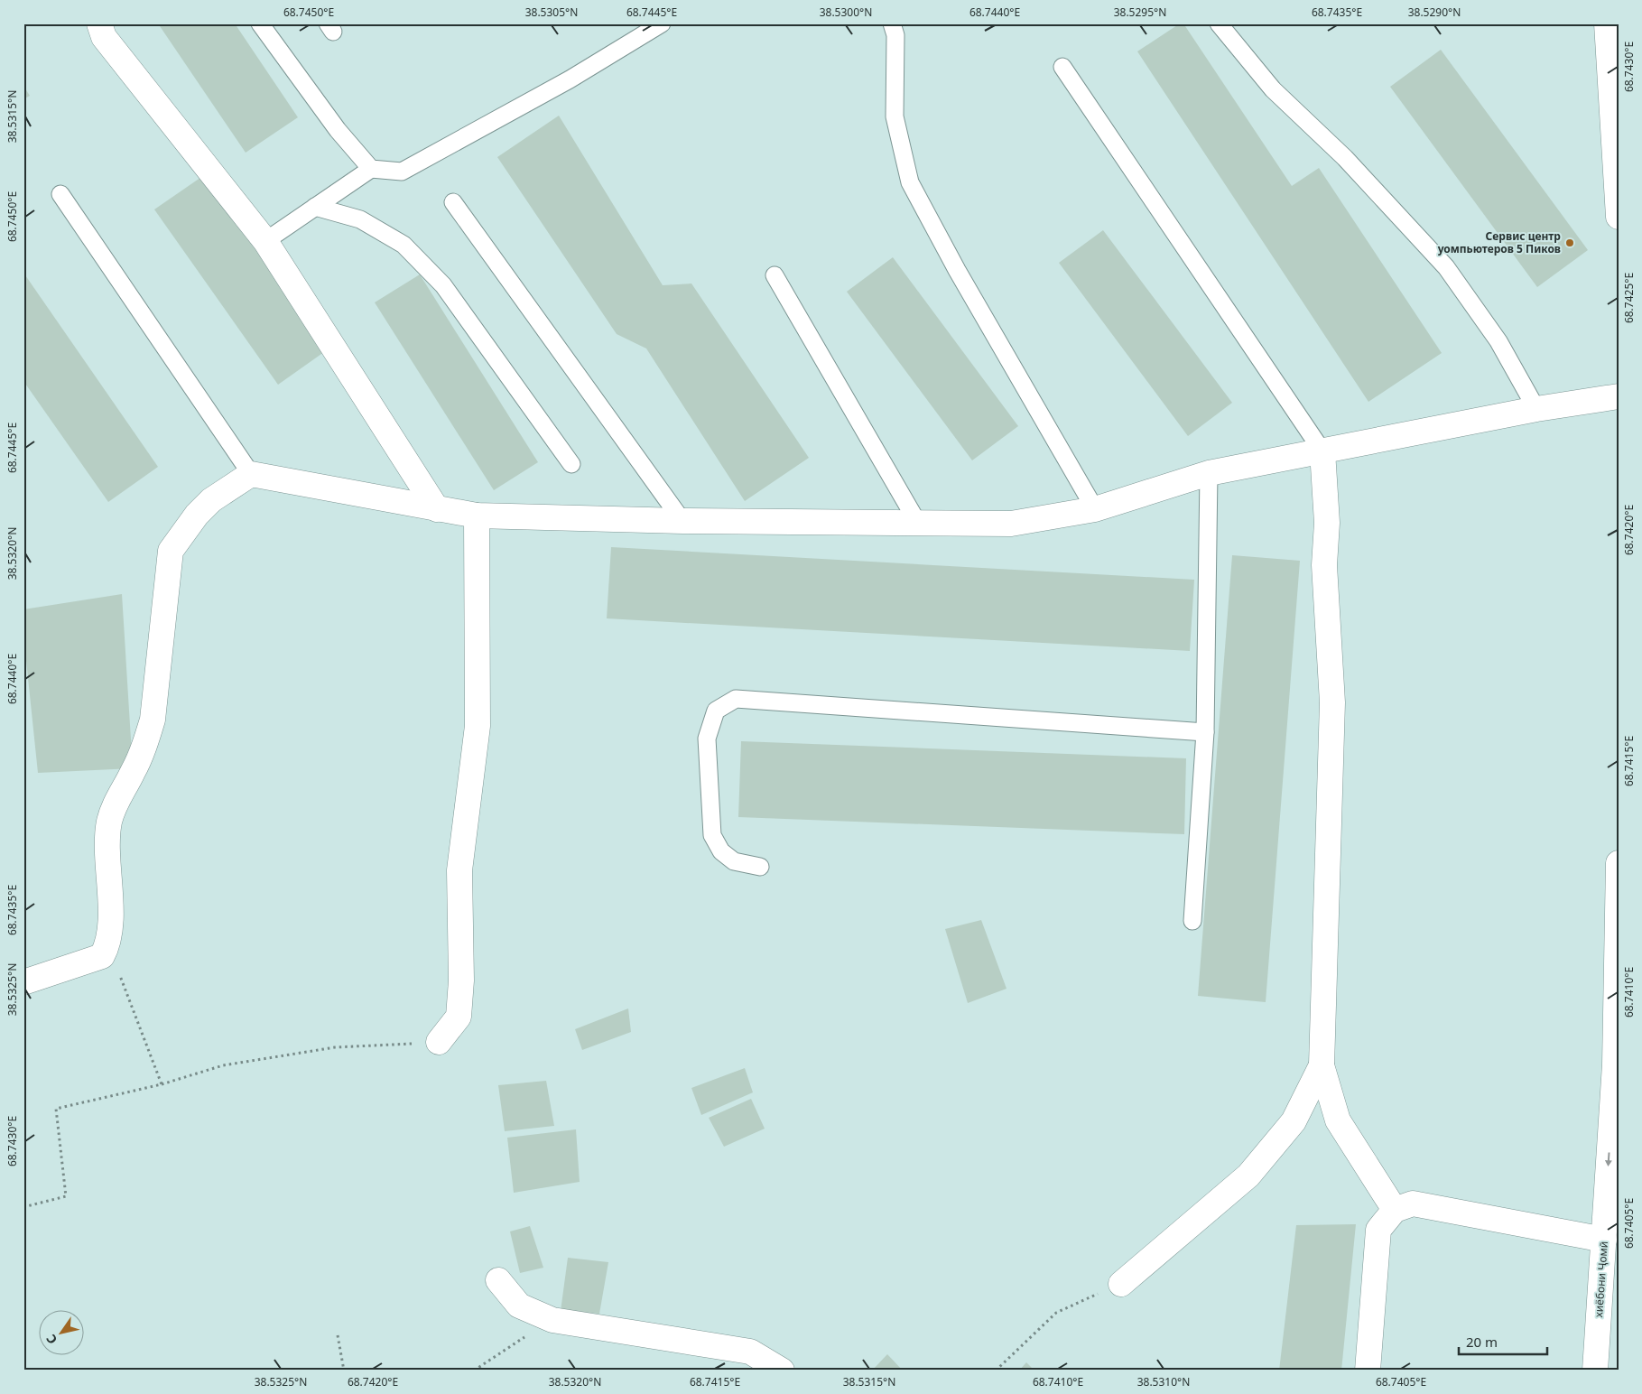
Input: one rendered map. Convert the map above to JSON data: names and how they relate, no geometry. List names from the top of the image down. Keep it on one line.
{"streets":{"street":["хиёбони Ҷомӣ"]},"one_way":["хиёбони Ҷомӣ"],"places":["Сервис центр уомпьютеров 5 Пиков"],"scale_bar":"20 m","north":"bottom left","coordinates":["68.7450°E","38.5305°N","68.7445°E","38.5300°N","68.7440°E","38.5295°N","68.7435°E","38.5290°N","68.7430°E","38.5315°N","68.7425°E","68.7420°E","38.5320°N","68.7415°E","38.5325°N","68.7410°E","68.7405°E","38.5310°N"]}
